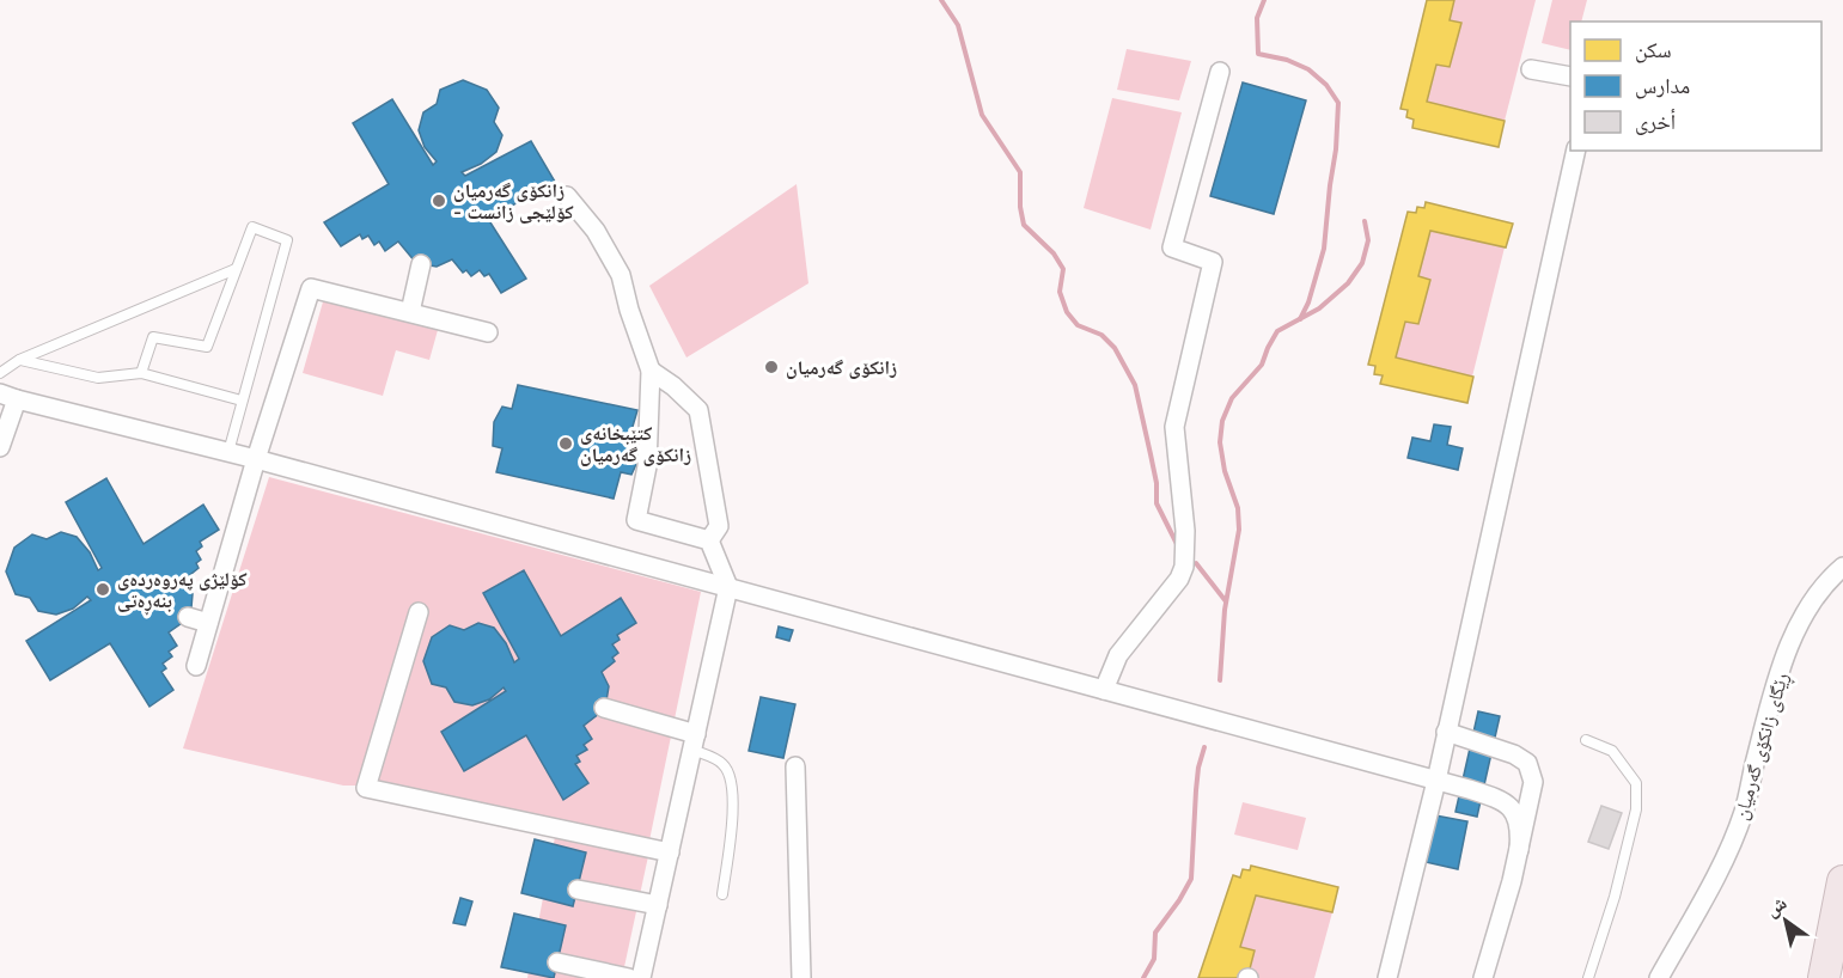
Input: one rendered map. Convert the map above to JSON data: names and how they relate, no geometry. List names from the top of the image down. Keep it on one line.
{"streets":{"street":["ڕێگای زانکۆی گەرمیان"]},"places":["زانکۆی گەرمیان - کۆلێجی زانست","زانکۆی گەرمیان","کتێبخانەی زانکۆی گەرمیان","کۆلێژی پەروەردەی بنەڕەتی"],"legend":["سكن","مدارس","أخرى"],"north":"top left"}
